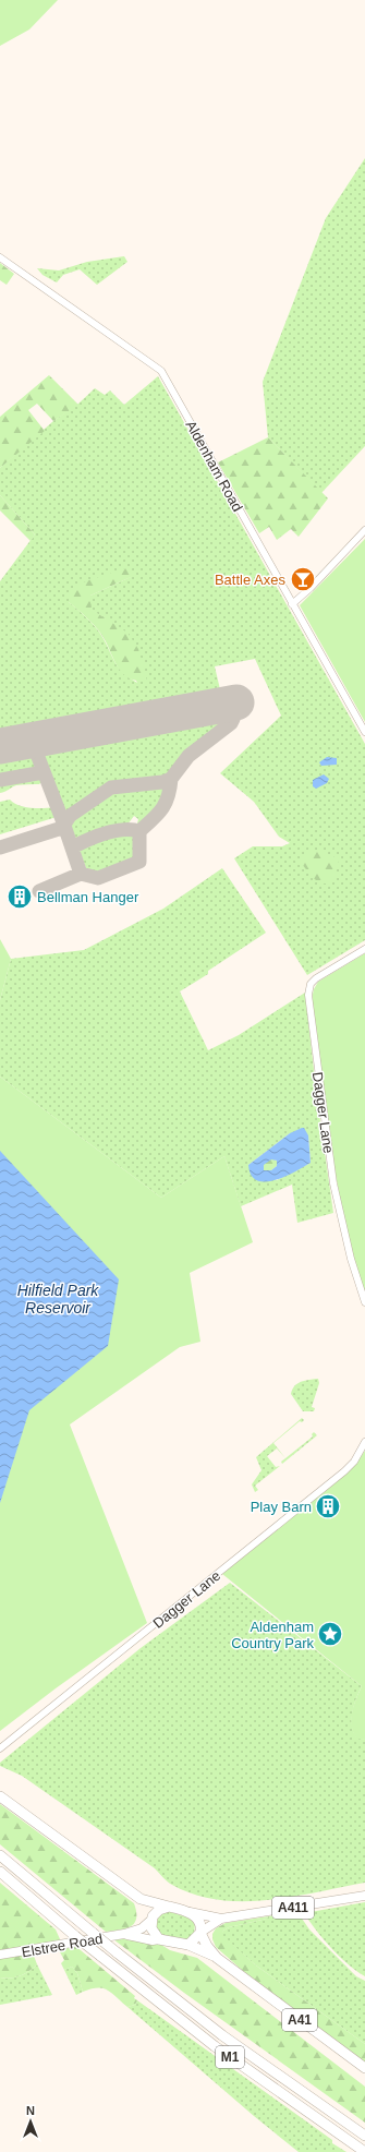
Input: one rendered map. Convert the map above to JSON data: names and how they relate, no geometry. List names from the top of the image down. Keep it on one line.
{"streets":{"highway":["A41","M1"],"main road":["A411","Elstree Road"],"street":["Aldenham Road","Dagger Lane"]},"crossings":[["A411","Elstree Road"],["A411","A41"],["Elstree Road","A41"]],"water":["Hilfield Park Reservoir"],"places":{"bar":["Battle Axes"],"building":["Bellman Hanger","Play Barn"],"place":["Aldenham Country Park"]},"north":"top"}
